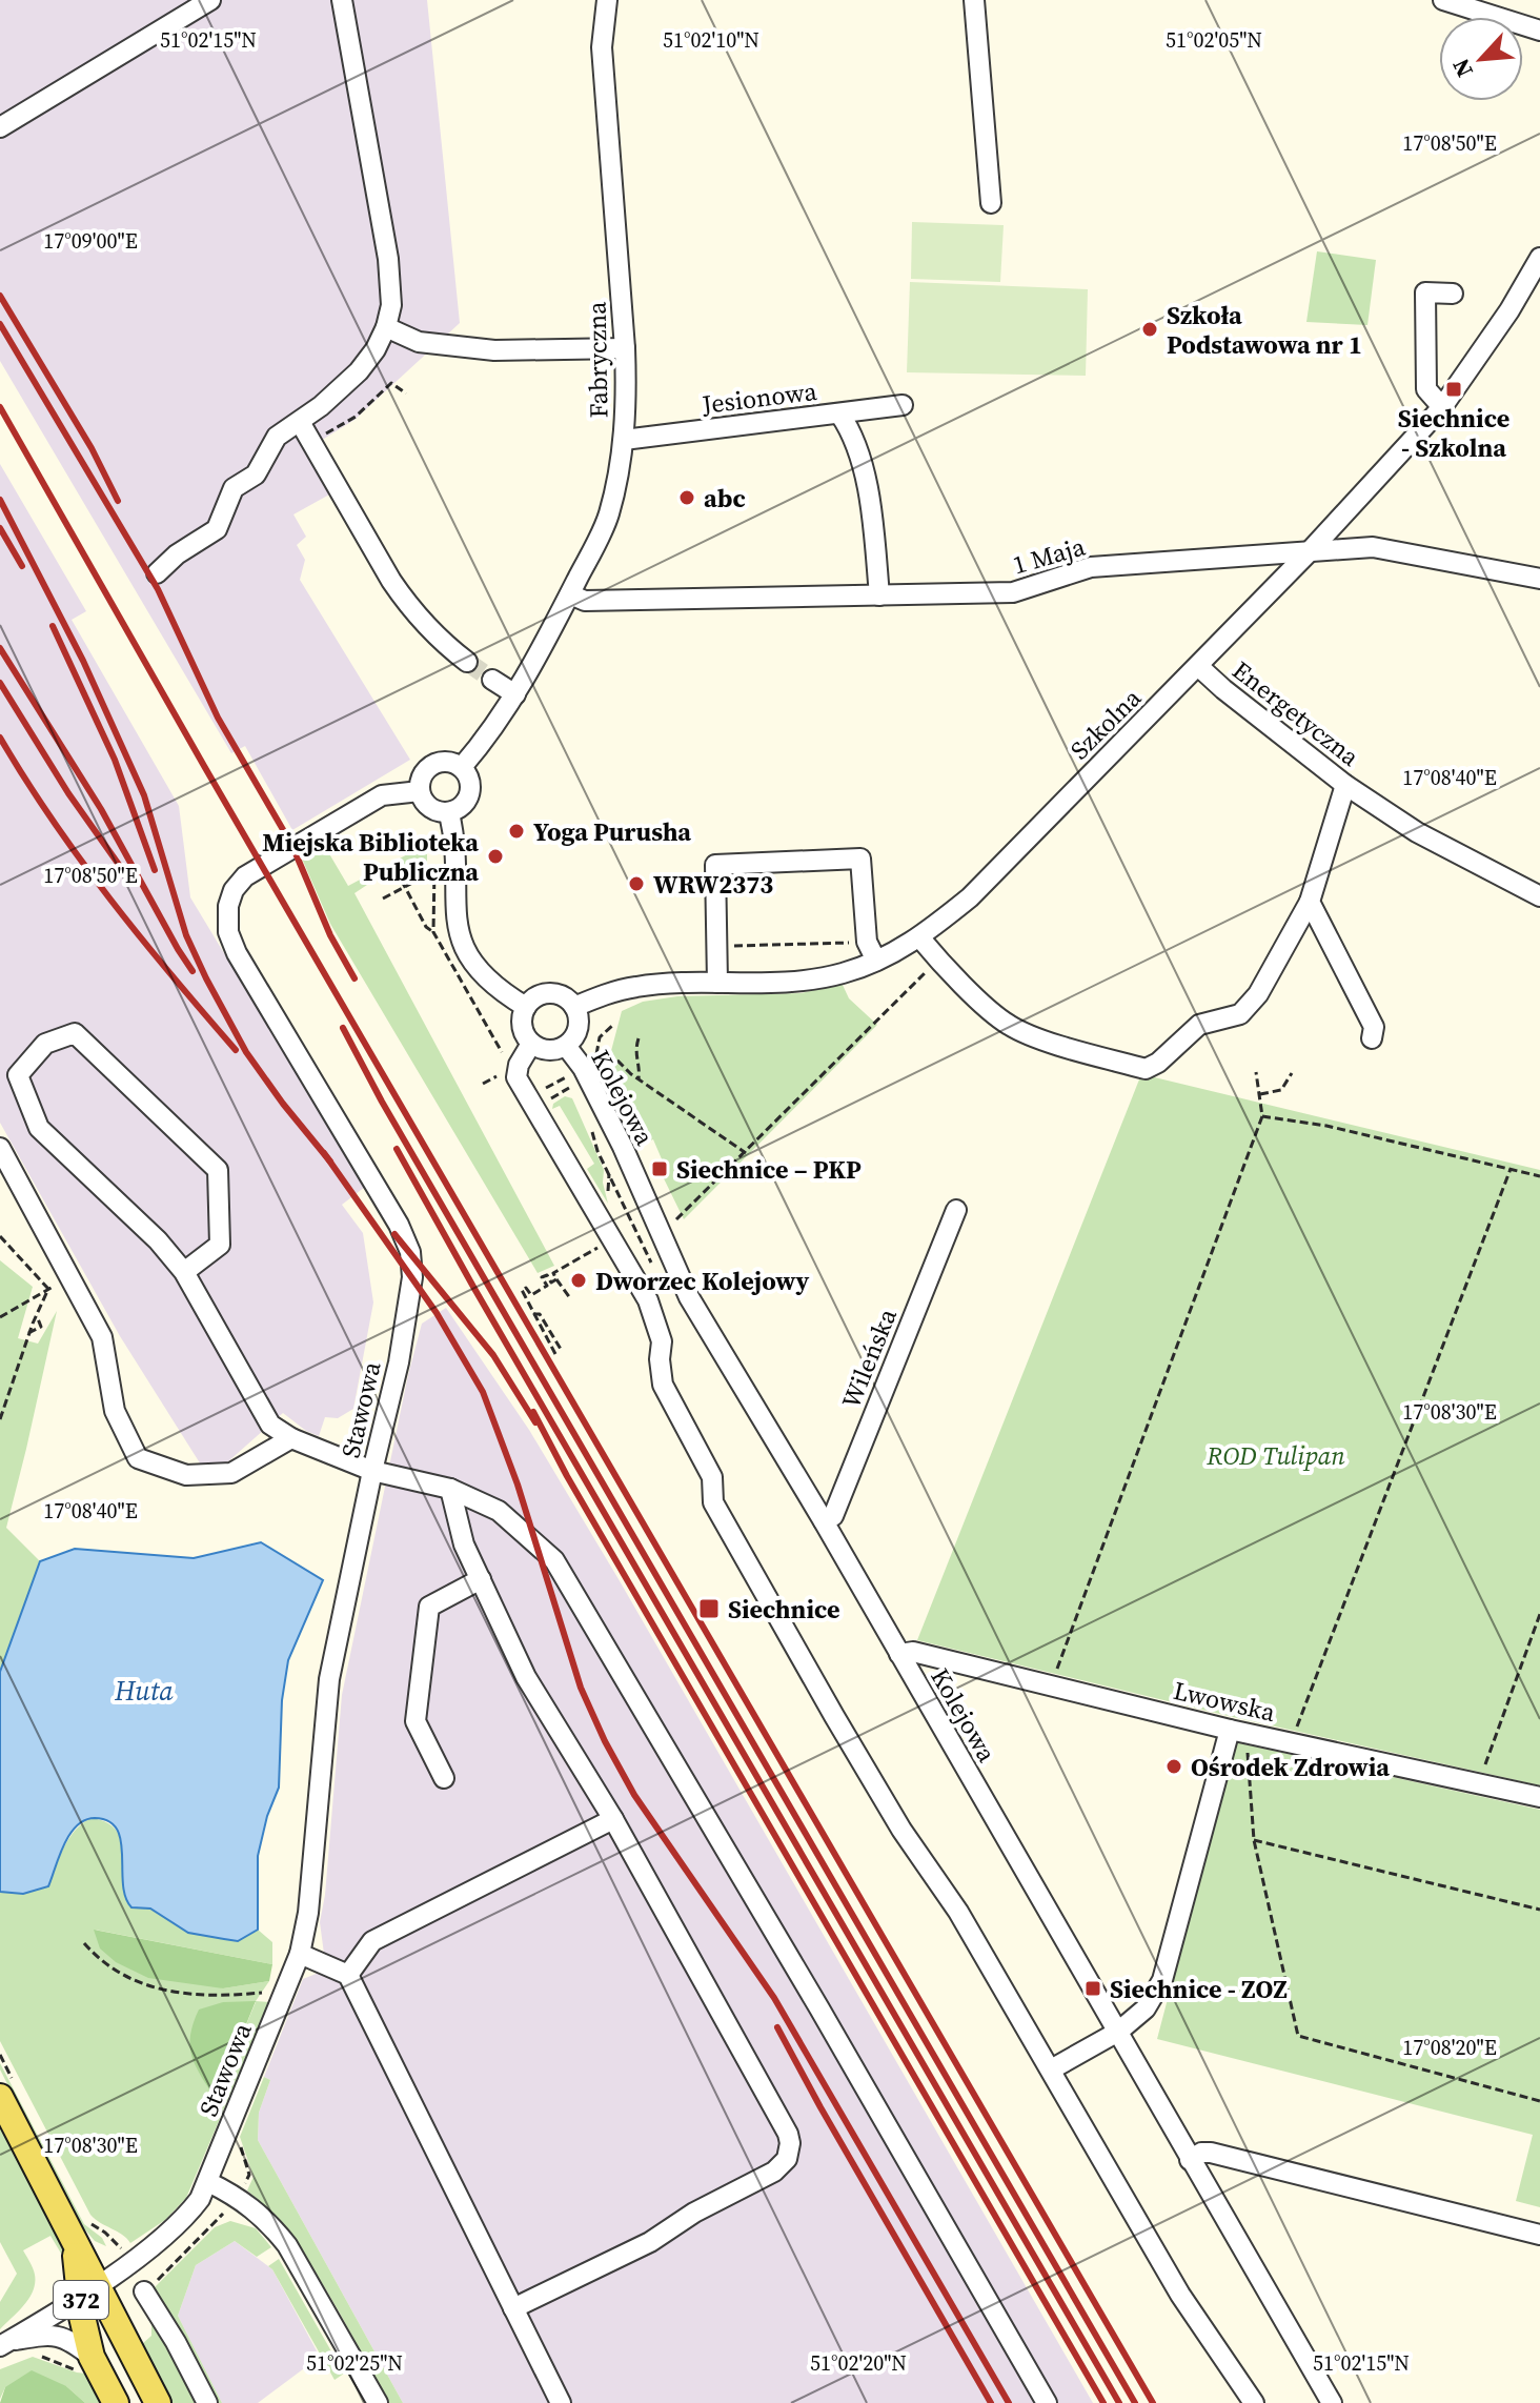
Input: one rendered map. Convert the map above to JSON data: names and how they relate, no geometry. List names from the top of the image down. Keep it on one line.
{"streets":{"main road":["372"],"street":["Fabryczna","Jesionowa","1 Maja","Energetyczna","Szkolna","Kolejowa","Wileńska","Stawowa","Lwowska"]},"crossings":[["Fabryczna","Jesionowa"],["Fabryczna","1 Maja"],["Fabryczna","Stawowa"],["1 Maja","Szkolna"],["Energetyczna","Szkolna"],["Szkolna","Kolejowa"],["Kolejowa","Wileńska"],["Kolejowa","Lwowska"],["Stawowa","372"]],"water":["Huta"],"parks":["ROD Tulipan"],"places":{"other":["Szkoła Podstawowa nr 1","abc","Yoga Purusha","Miejska Biblioteka Publiczna","WRW2373","Dworzec Kolejowy","Ośrodek Zdrowia"],"transit":["Siechnice - Szkolna","Siechnice – PKP","Siechnice","Siechnice - ZOZ"]},"north":"bottom left","coordinates":["51°02'15\"N","51°02'10\"N","51°02'05\"N","17°08'50\"E","17°09'00\"E","17°08'40\"E","17°08'30\"E","17°08'20\"E","51°02'25\"N","51°02'20\"N"]}
